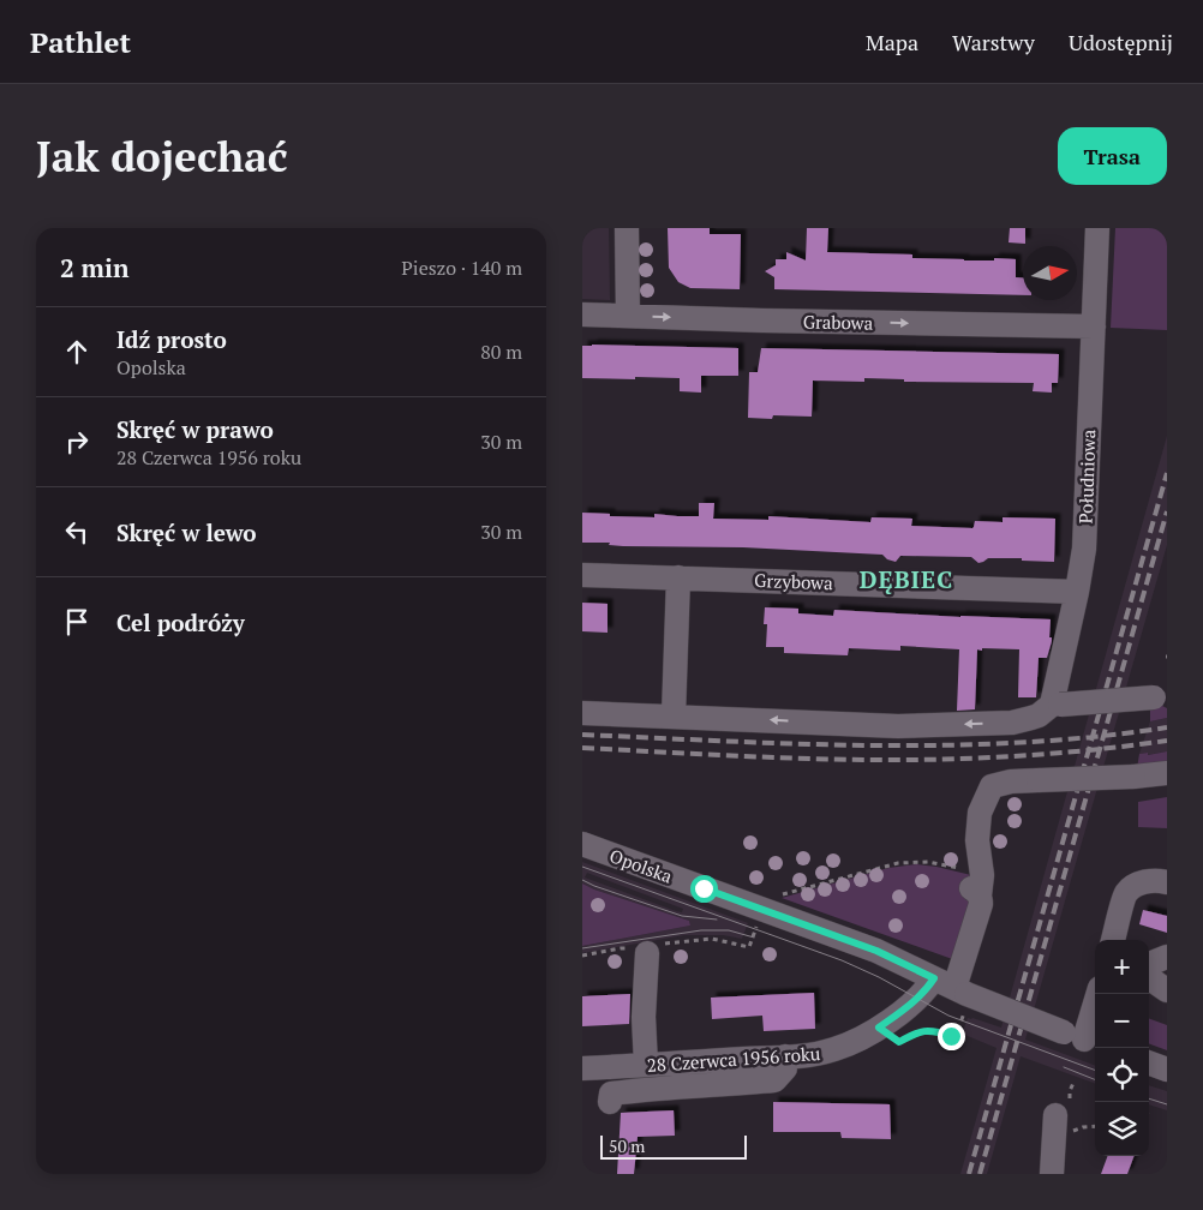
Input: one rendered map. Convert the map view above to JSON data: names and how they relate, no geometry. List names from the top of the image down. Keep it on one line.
{"streets":{"street":["Grabowa","Południowa","Grzybowa","Opolska","28 Czerwca 1956 roku"]},"crossings":[["Grabowa","Południowa"],["Południowa","Grzybowa"],["Opolska","28 Czerwca 1956 roku"]],"one_way":["Grabowa"],"districts":["DĘBIEC"],"scale_bar":"50 m","north":"right","page":{"header":"Pathlet","nav":["Mapa","Warstwy","Udostępnij"],"buttons":"Trasa","title":"Jak dojechać","heading":["2 min","Pieszo · 140 m"],"list":[["Idź prosto","Opolska","80 m"],["Skręć w prawo","28 Czerwca 1956 roku","30 m"],["Skręć w lewo","30 m"],"Cel podróży"],"map_buttons":["+","−"],"scale":"50 m"}}
